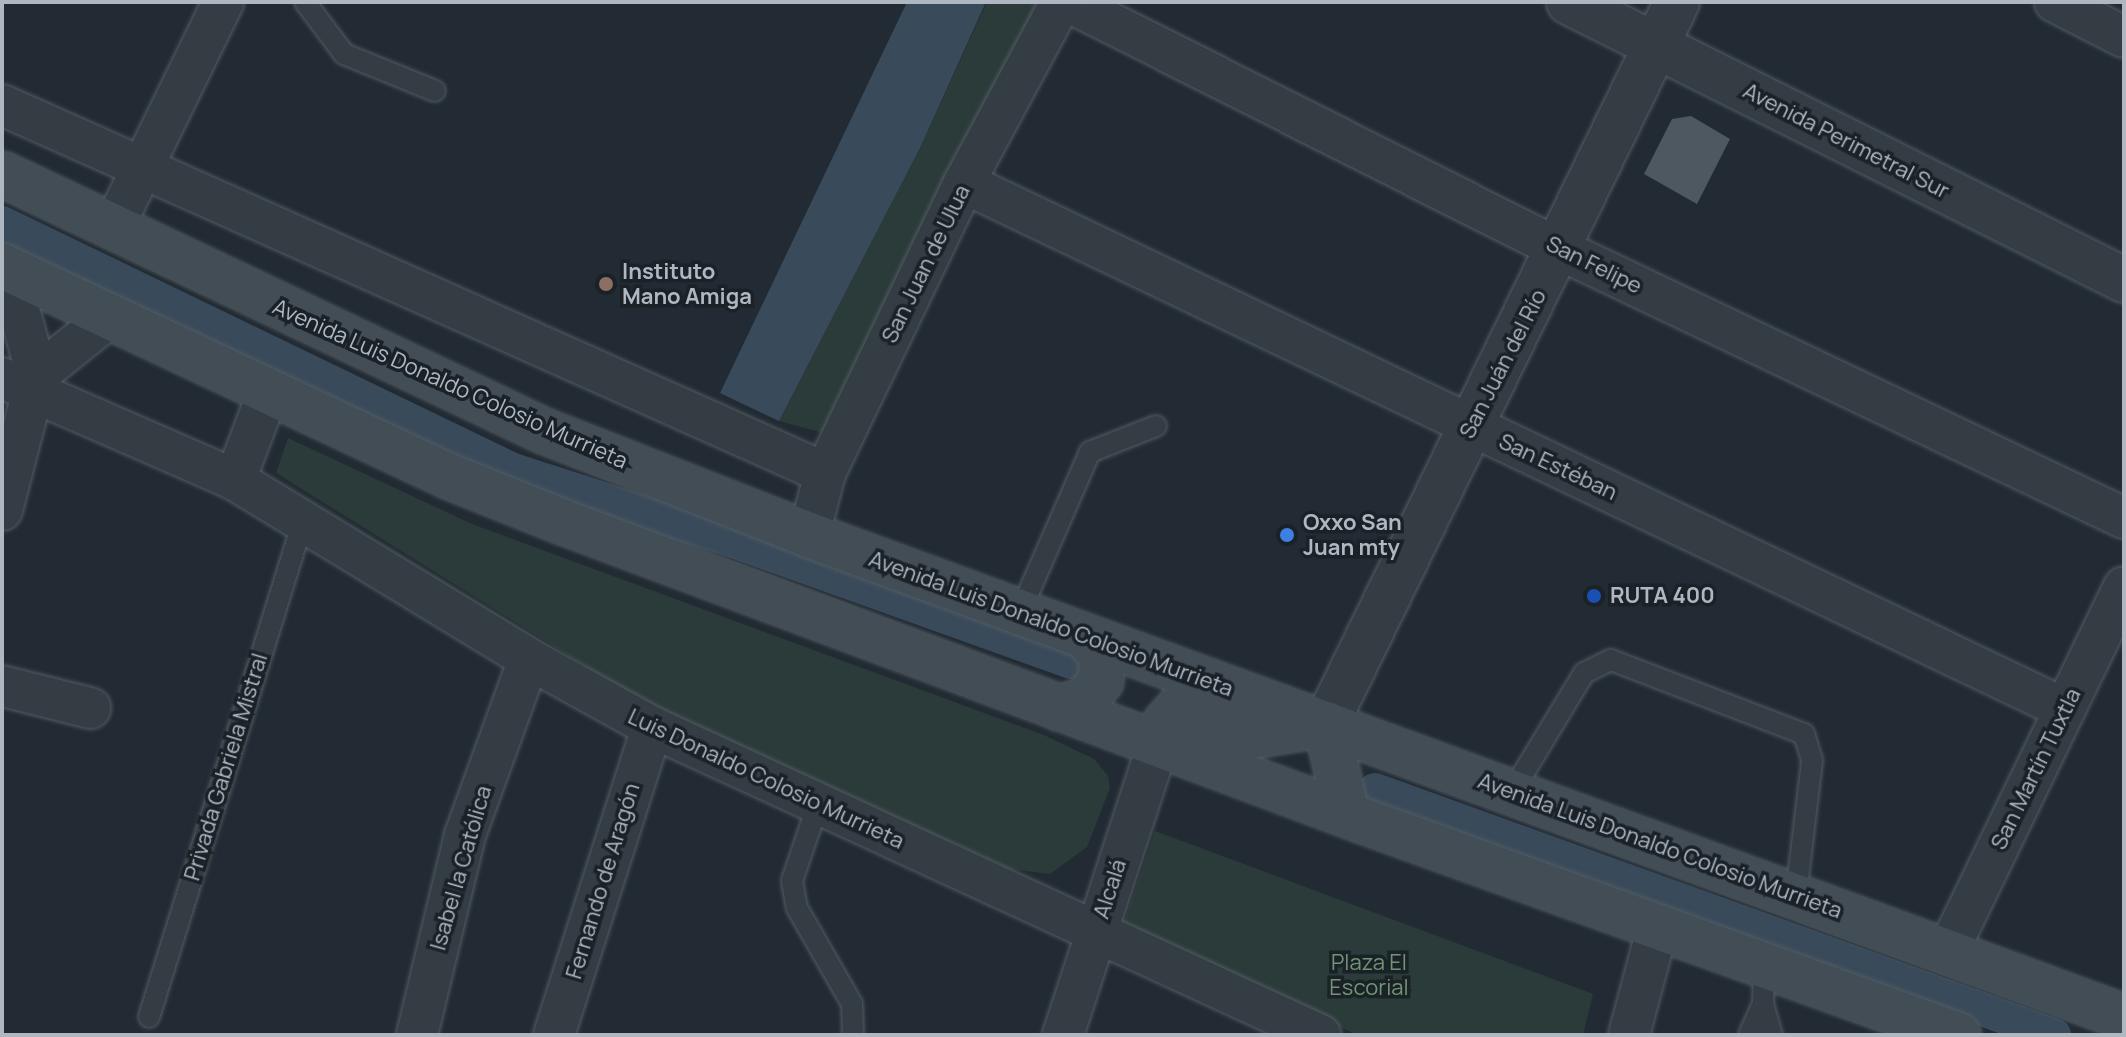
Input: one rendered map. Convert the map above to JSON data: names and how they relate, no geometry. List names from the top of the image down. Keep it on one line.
{"streets":{"main road":["Avenida Luis Donaldo Colosio Murrieta"],"street":["Avenida Perimetral Sur","San Juan de Ulua","San Felipe","San Juán del Río","San Estéban","San Martín Tuxtla","Luis Donaldo Colosio Murrieta","Isabel la Católica","Fernando de Aragón","Alcalá"],"lane":["Privada Gabriela Mistral"]},"crossings":[["Avenida Perimetral Sur","San Juán del Río"],["San Juan de Ulua","Avenida Luis Donaldo Colosio Murrieta"],["San Juan de Ulua","San Estéban"],["San Felipe","San Juán del Río"],["San Juán del Río","Avenida Luis Donaldo Colosio Murrieta"],["San Juán del Río","San Estéban"],["Avenida Luis Donaldo Colosio Murrieta","San Martín Tuxtla"],["San Estéban","San Martín Tuxtla"],["Privada Gabriela Mistral","Luis Donaldo Colosio Murrieta"],["Luis Donaldo Colosio Murrieta","Isabel la Católica"],["Luis Donaldo Colosio Murrieta","Fernando de Aragón"],["Luis Donaldo Colosio Murrieta","Alcalá"]],"parks":["Plaza El Escorial"],"places":["Instituto Mano Amiga","Oxxo San Juan mty","RUTA 400"]}
